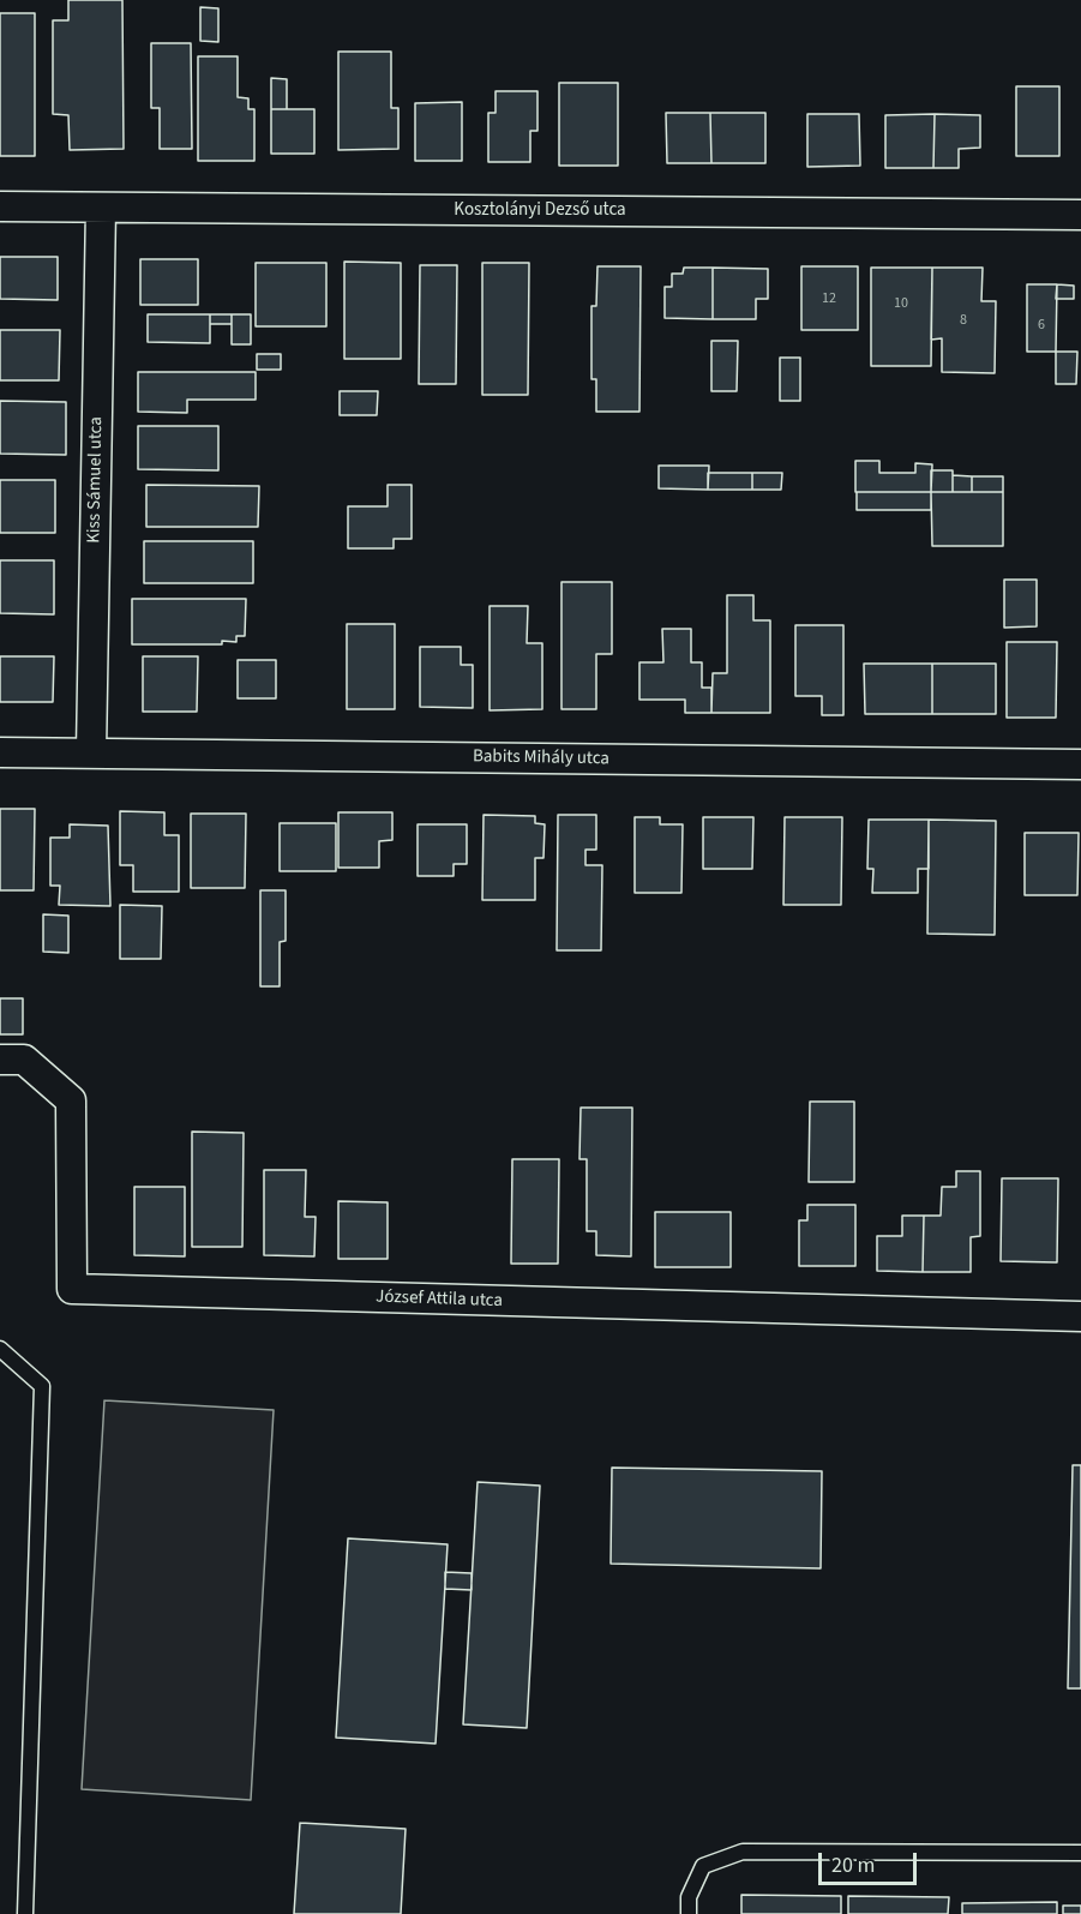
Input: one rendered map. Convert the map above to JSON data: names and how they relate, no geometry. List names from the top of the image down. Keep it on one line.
{"streets":{"street":["Kosztolányi Dezső utca","Kiss Sámuel utca","Babits Mihály utca","József Attila utca"]},"crossings":[["Kosztolányi Dezső utca","Kiss Sámuel utca"],["Kiss Sámuel utca","Babits Mihály utca"]],"house_numbers":["12","10","8","6"],"scale_bar":"20 m"}
